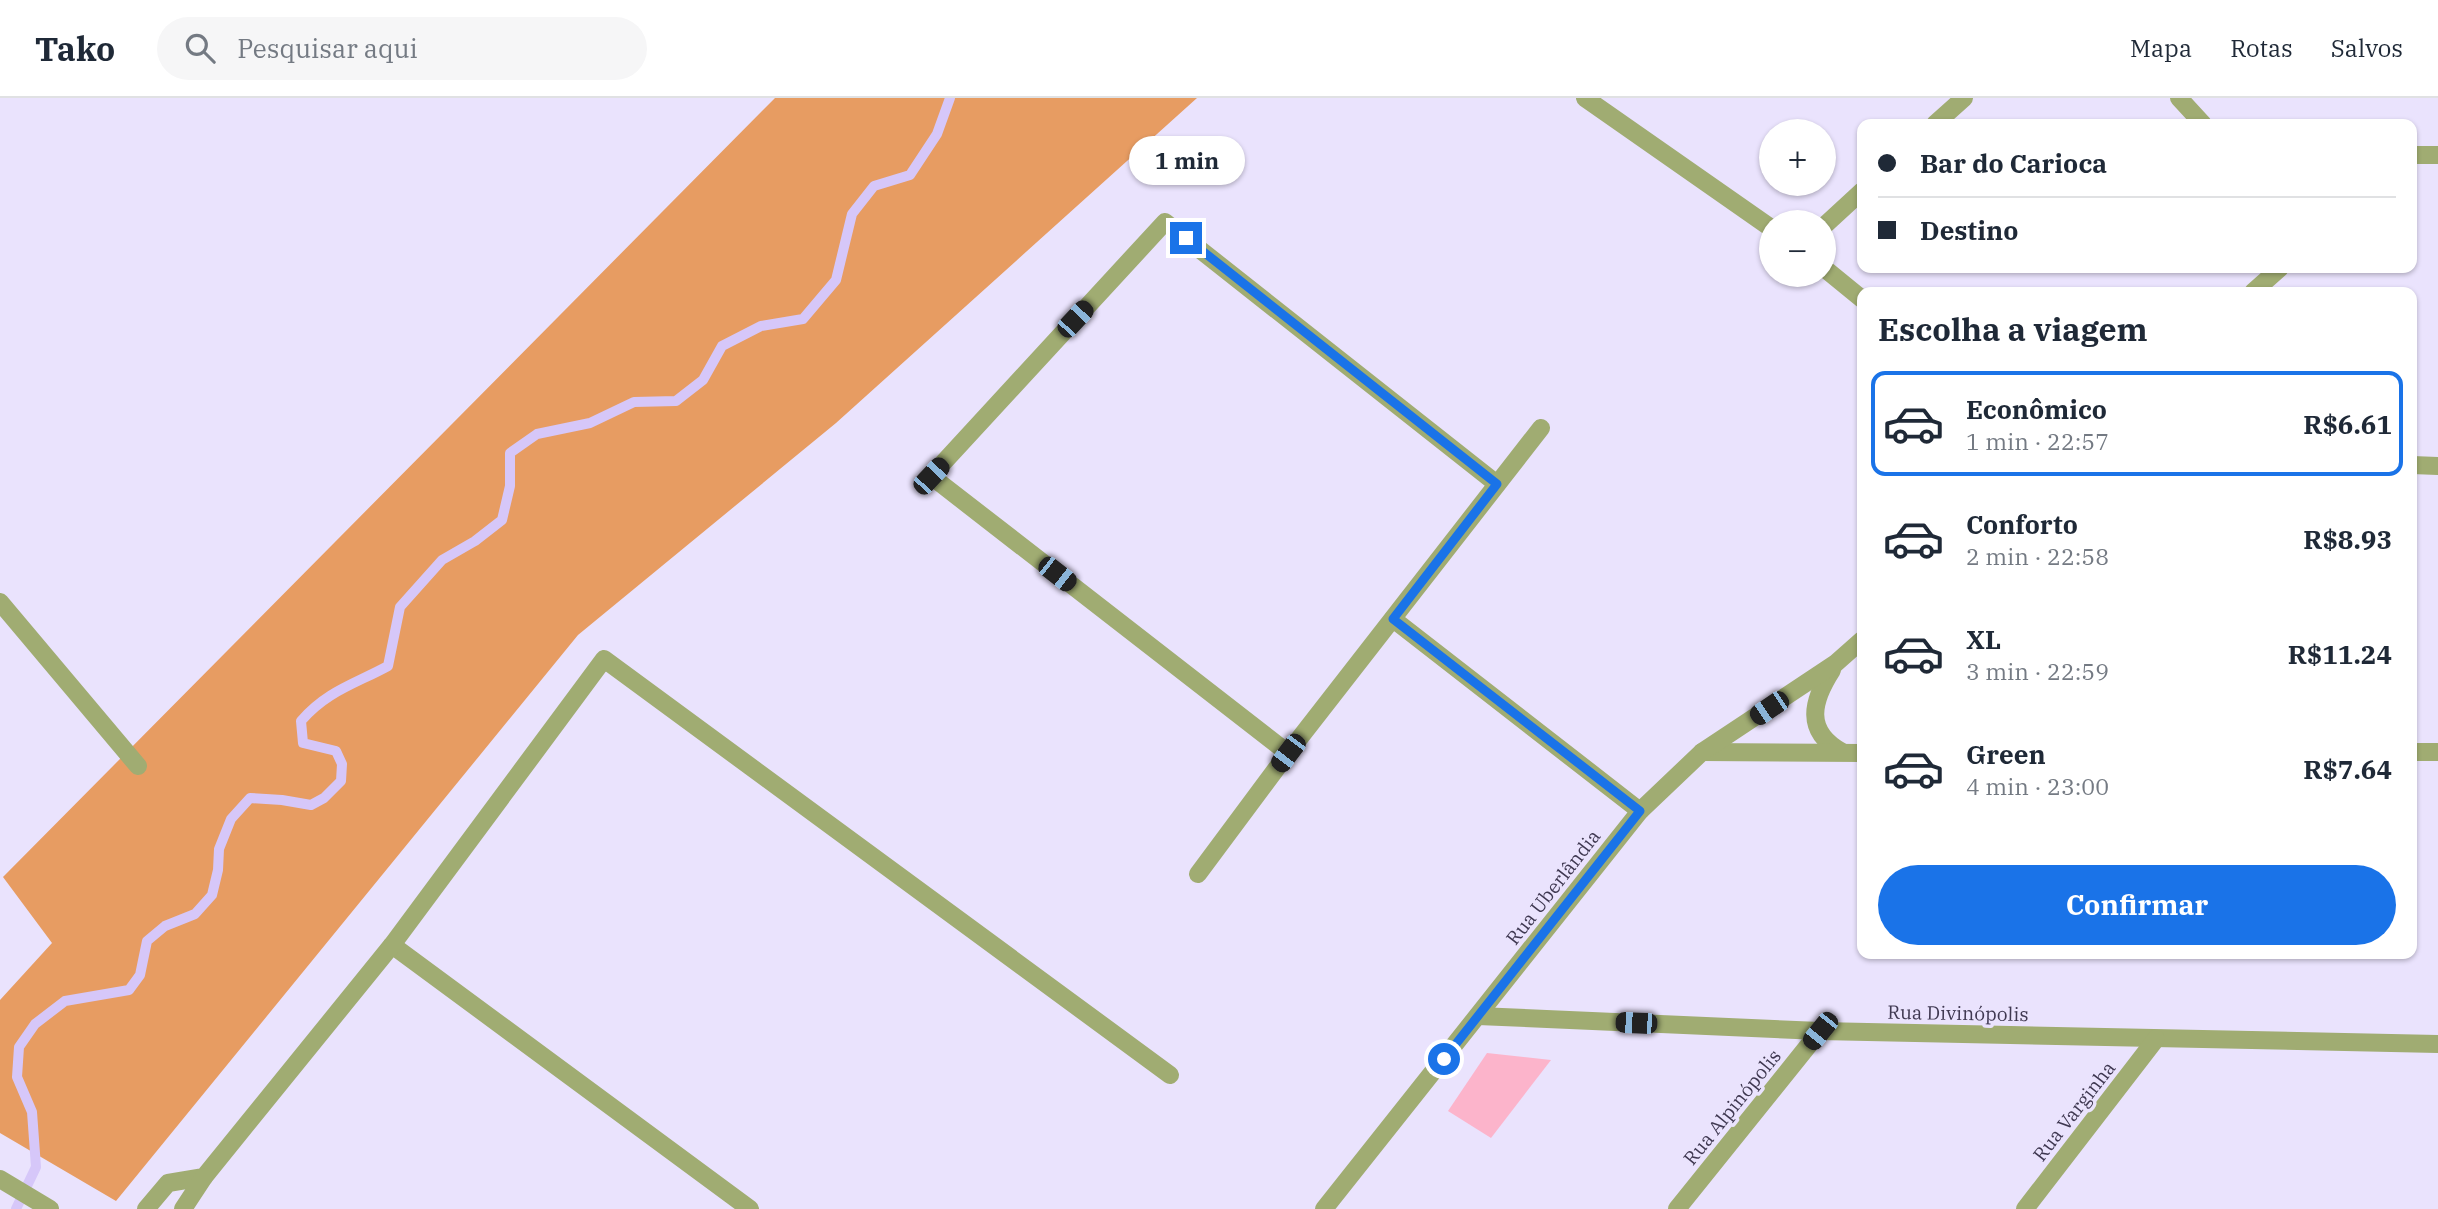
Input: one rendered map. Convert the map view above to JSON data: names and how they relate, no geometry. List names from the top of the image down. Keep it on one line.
{"streets":{"street":["Rua Uberlândia","Rua Divinópolis","Rua Alpinópolis","Rua Varginha"]},"crossings":[["Rua Uberlândia","Rua Divinópolis"],["Rua Divinópolis","Rua Alpinópolis"],["Rua Divinópolis","Rua Varginha"]],"page":{"header":"Tako","search":"Pesquisar aqui","nav":["Mapa","Rotas","Salvos"],"map_buttons":["+","−"],"banner":["Bar do Carioca","Destino"],"bubble":"1 min","heading":"Escolha a viagem","list":[{"name":"Econômico","note":"1 min · 22:57","value":"R$6.61"},{"name":"Conforto","note":"2 min · 22:58","value":"R$8.93"},{"name":"XL","note":"3 min · 22:59","value":"R$11.24"},{"name":"Green","note":"4 min · 23:00","value":"R$7.64"}],"buttons":"Confirmar"}}
